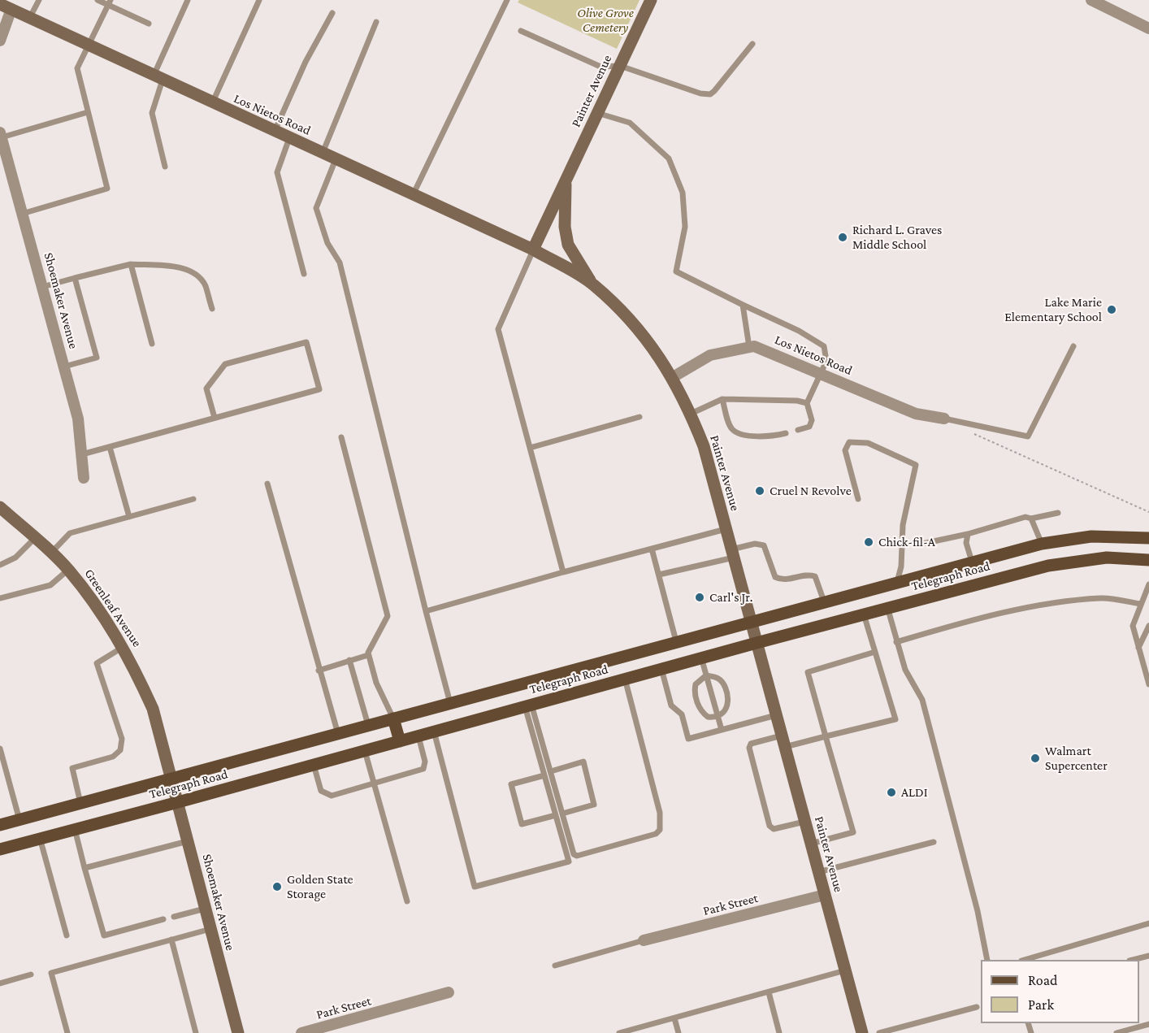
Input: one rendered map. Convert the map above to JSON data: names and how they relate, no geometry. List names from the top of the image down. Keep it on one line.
{"streets":{"main road":["Painter Avenue","Los Nietos Road","Shoemaker Avenue","Telegraph Road","Greenleaf Avenue"],"street":["Park Street"]},"crossings":[["Painter Avenue","Los Nietos Road"],["Painter Avenue","Telegraph Road"],["Painter Avenue","Park Street"],["Shoemaker Avenue","Telegraph Road"],["Shoemaker Avenue","Greenleaf Avenue"],["Telegraph Road","Greenleaf Avenue"]],"parks":["Olive Grove Cemetery"],"places":["Richard L. Graves Middle School","Lake Marie Elementary School","Cruel N Revolve","Chick-fil-A","Carl's Jr.","Walmart Supercenter","ALDI","Golden State Storage"],"legend":["Road","Park"]}
